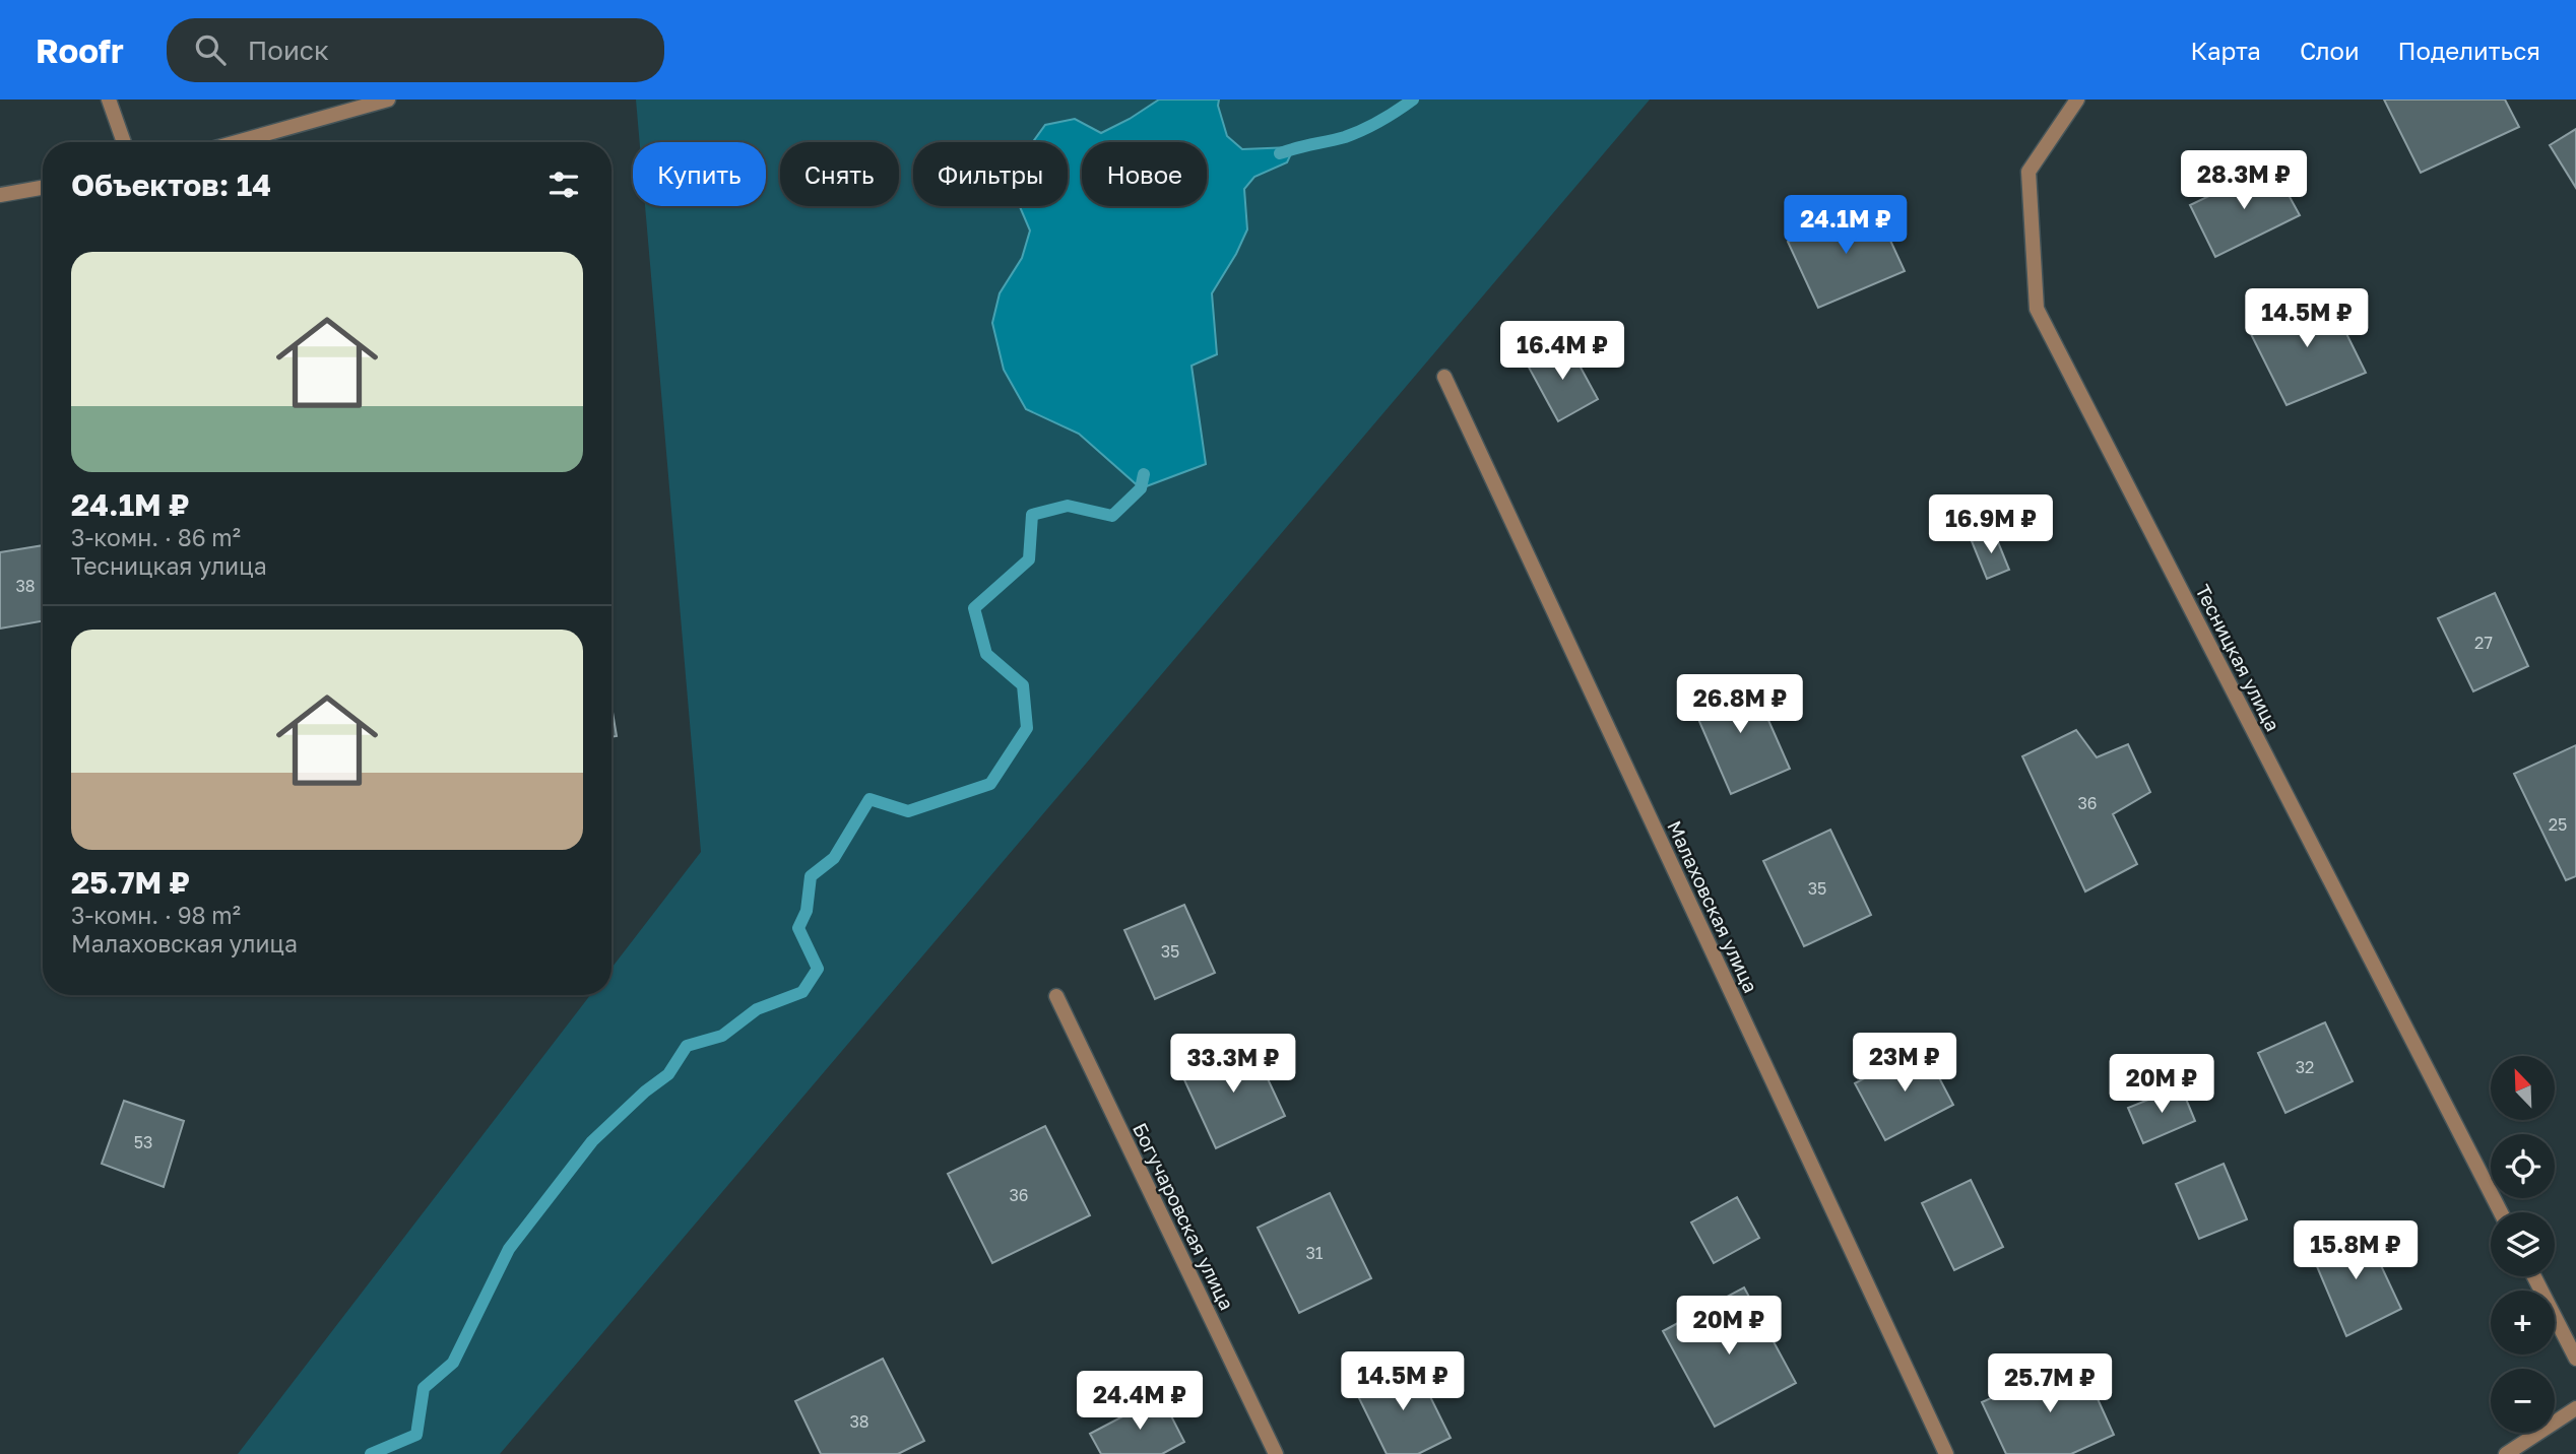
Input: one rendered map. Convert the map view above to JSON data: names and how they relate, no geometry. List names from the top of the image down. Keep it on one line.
{"streets":{"street":["Тесницкая улица","Малаховская улица","Богучаровская улица"]},"house_numbers":["38","27","36","25","35","35","32","53","36","31","38"],"north":"top left","page":{"header":"Roofr","search":"Поиск","nav":["Карта","Слои","Поделиться"],"chip":["Купить","Снять","Фильтры","Новое"],"heading":"Объектов: 14","price":["28.3M ₽","24.1M ₽","14.5M ₽","16.4M ₽","16.9M ₽","26.8M ₽","23M ₽","33.3M ₽","20M ₽","15.8M ₽","20M ₽","14.5M ₽","25.7M ₽","24.4M ₽"],"list":[{"name":"24.1M ₽","note":"3-комн. · 86 m² · Тесницкая улица"},{"name":"25.7M ₽","note":"3-комн. · 98 m² · Малаховская улица"}],"map_buttons":["+","−"]}}
